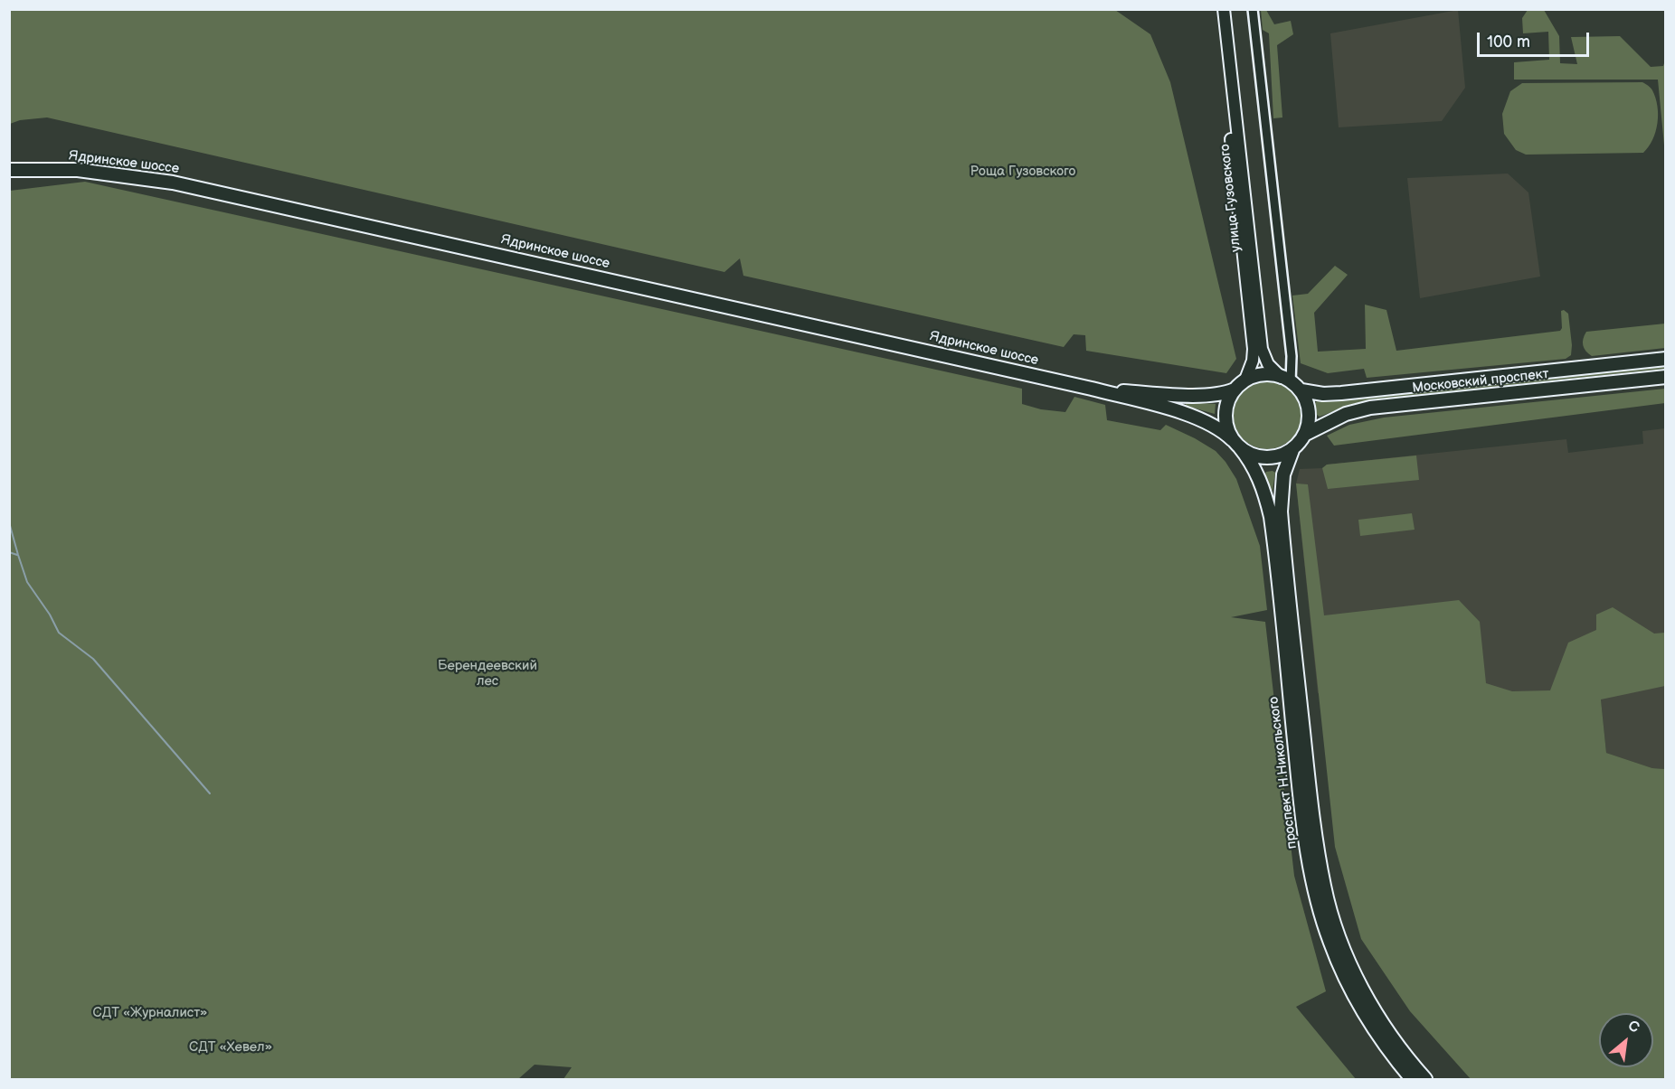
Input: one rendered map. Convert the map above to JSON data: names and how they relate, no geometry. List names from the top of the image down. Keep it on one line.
{"streets":{"main road":["Ядринское шоссе","улица Гузовского","Московский проспект","проспект Н.Никольского"]},"crossings":[["Ядринское шоссе","улица Гузовского"],["Ядринское шоссе","Московский проспект"],["Ядринское шоссе","проспект Н.Никольского"],["улица Гузовского","Московский проспект"],["улица Гузовского","проспект Н.Никольского"],["Московский проспект","проспект Н.Никольского"]],"parks":["Роща Гузовского","Берендеевский лес","СДТ «Журналист»","СДТ «Хевел»"],"scale_bar":"100 m","north":"top right"}
